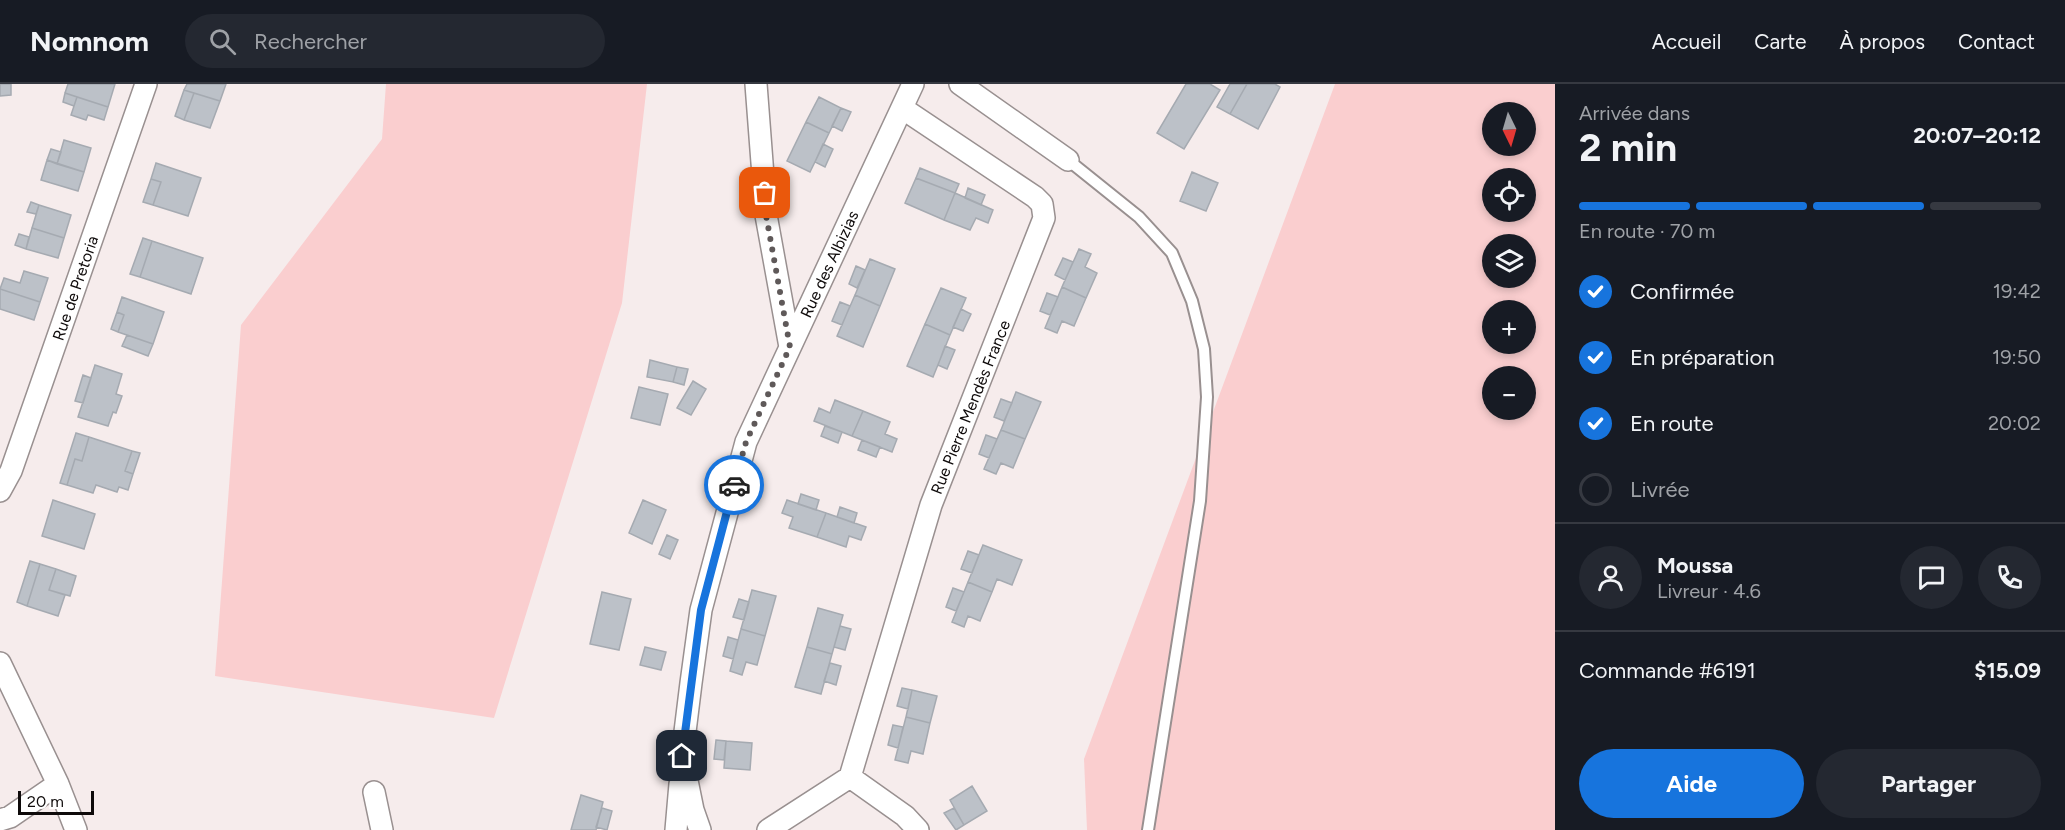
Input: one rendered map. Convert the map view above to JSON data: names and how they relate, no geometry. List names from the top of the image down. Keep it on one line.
{"streets":{"street":["Rue des Albizias","Rue de Pretoria","Rue Pierre Mendès France"]},"crossings":[["Rue des Albizias","Rue Pierre Mendès France"]],"scale_bar":"20 m","north":"bottom","page":{"header":"Nomnom","search":"Rechercher","nav":["Accueil","Carte","À propos","Contact"],"heading":["2 min","Arrivée dans","20:07–20:12"],"panel":["Moussa","Livreur · 4.6","Commande #6191","$15.09"],"map_buttons":["+","−"],"bar":"En route · 70 m","list":[["Confirmée","19:42"],["En préparation","19:50"],["En route","20:02"],"Livrée"],"buttons":["Aide","Partager"],"scale":"20 m"}}
